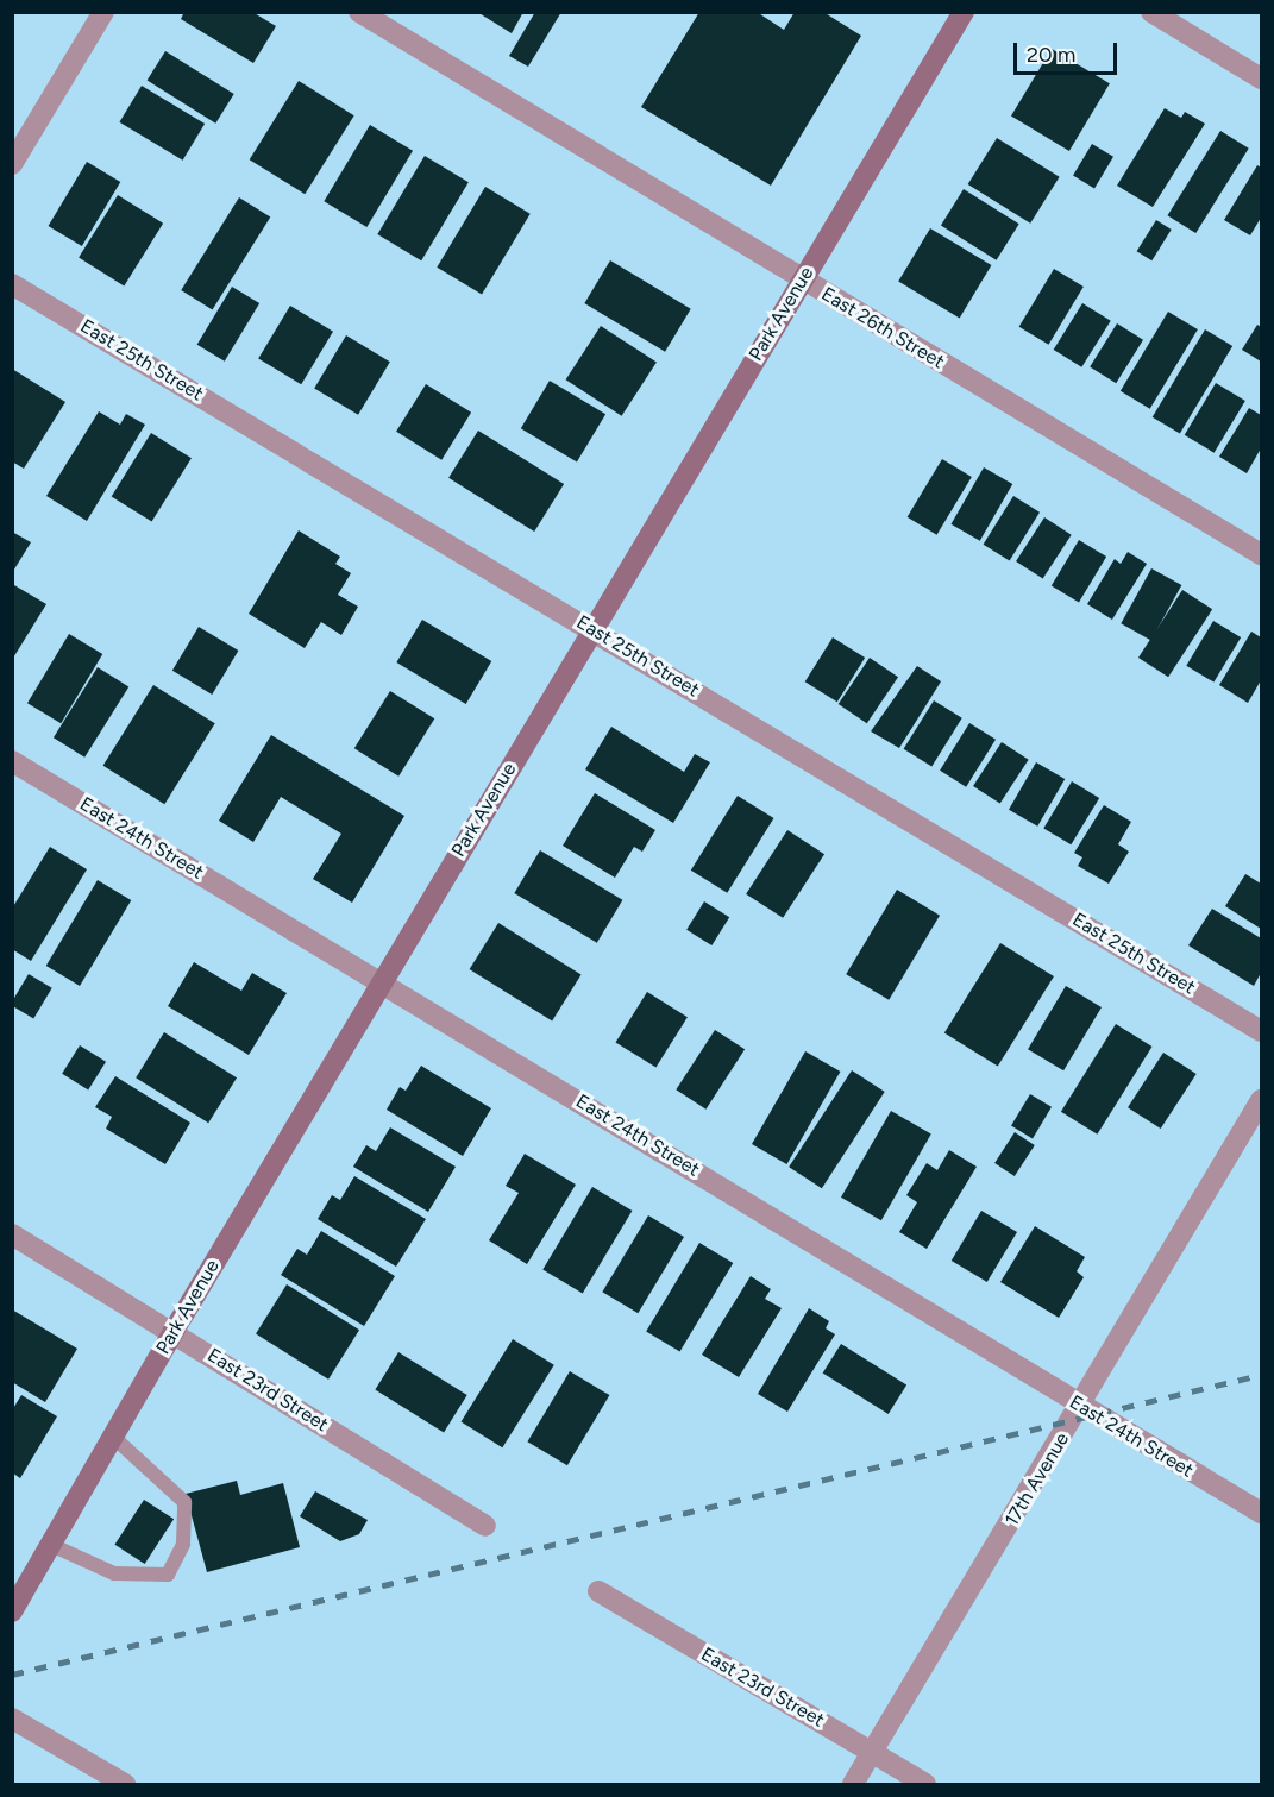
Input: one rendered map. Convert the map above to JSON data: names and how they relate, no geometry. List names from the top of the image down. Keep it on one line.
{"streets":{"street":["Park Avenue","East 26th Street","East 25th Street","East 24th Street","East 23rd Street","17th Avenue"]},"crossings":[["Park Avenue","East 26th Street"],["Park Avenue","East 25th Street"],["Park Avenue","East 24th Street"],["Park Avenue","East 23rd Street"],["East 24th Street","17th Avenue"],["East 23rd Street","17th Avenue"]],"scale_bar":"20 m"}
